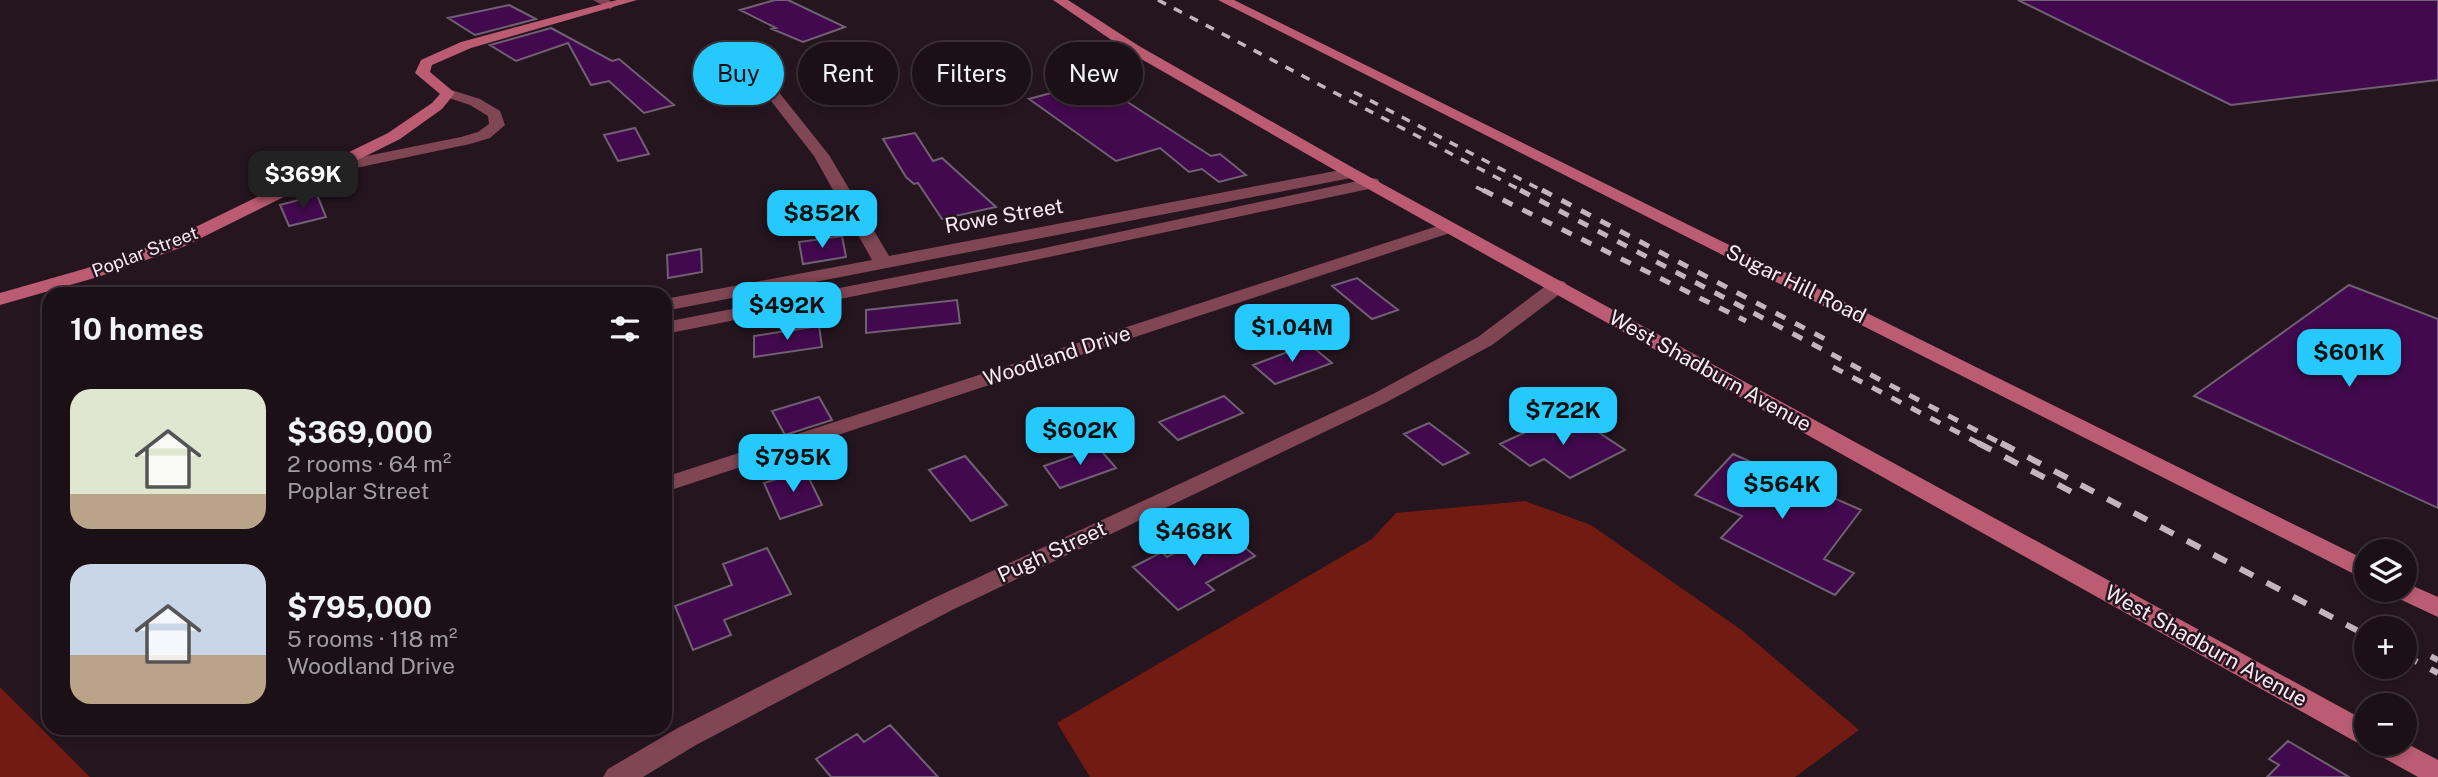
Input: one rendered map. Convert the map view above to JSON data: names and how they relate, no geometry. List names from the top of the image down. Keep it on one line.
{"streets":{"street":["Rowe Street","Poplar Street","Sugar Hill Road","Woodland Drive","West Shadburn Avenue","Pugh Street"]},"crossings":[["Rowe Street","West Shadburn Avenue"],["Woodland Drive","West Shadburn Avenue"],["West Shadburn Avenue","Pugh Street"]],"page":{"chip":["Buy","Rent","Filters","New"],"price":["$369K","$852K","$492K","$1.04M","$601K","$722K","$602K","$795K","$564K","$468K"],"heading":"10 homes","list":[{"name":"$369,000","note":"2 rooms · 64 m² · Poplar Street"},{"name":"$795,000","note":"5 rooms · 118 m² · Woodland Drive"}],"map_buttons":["+","−"]}}
